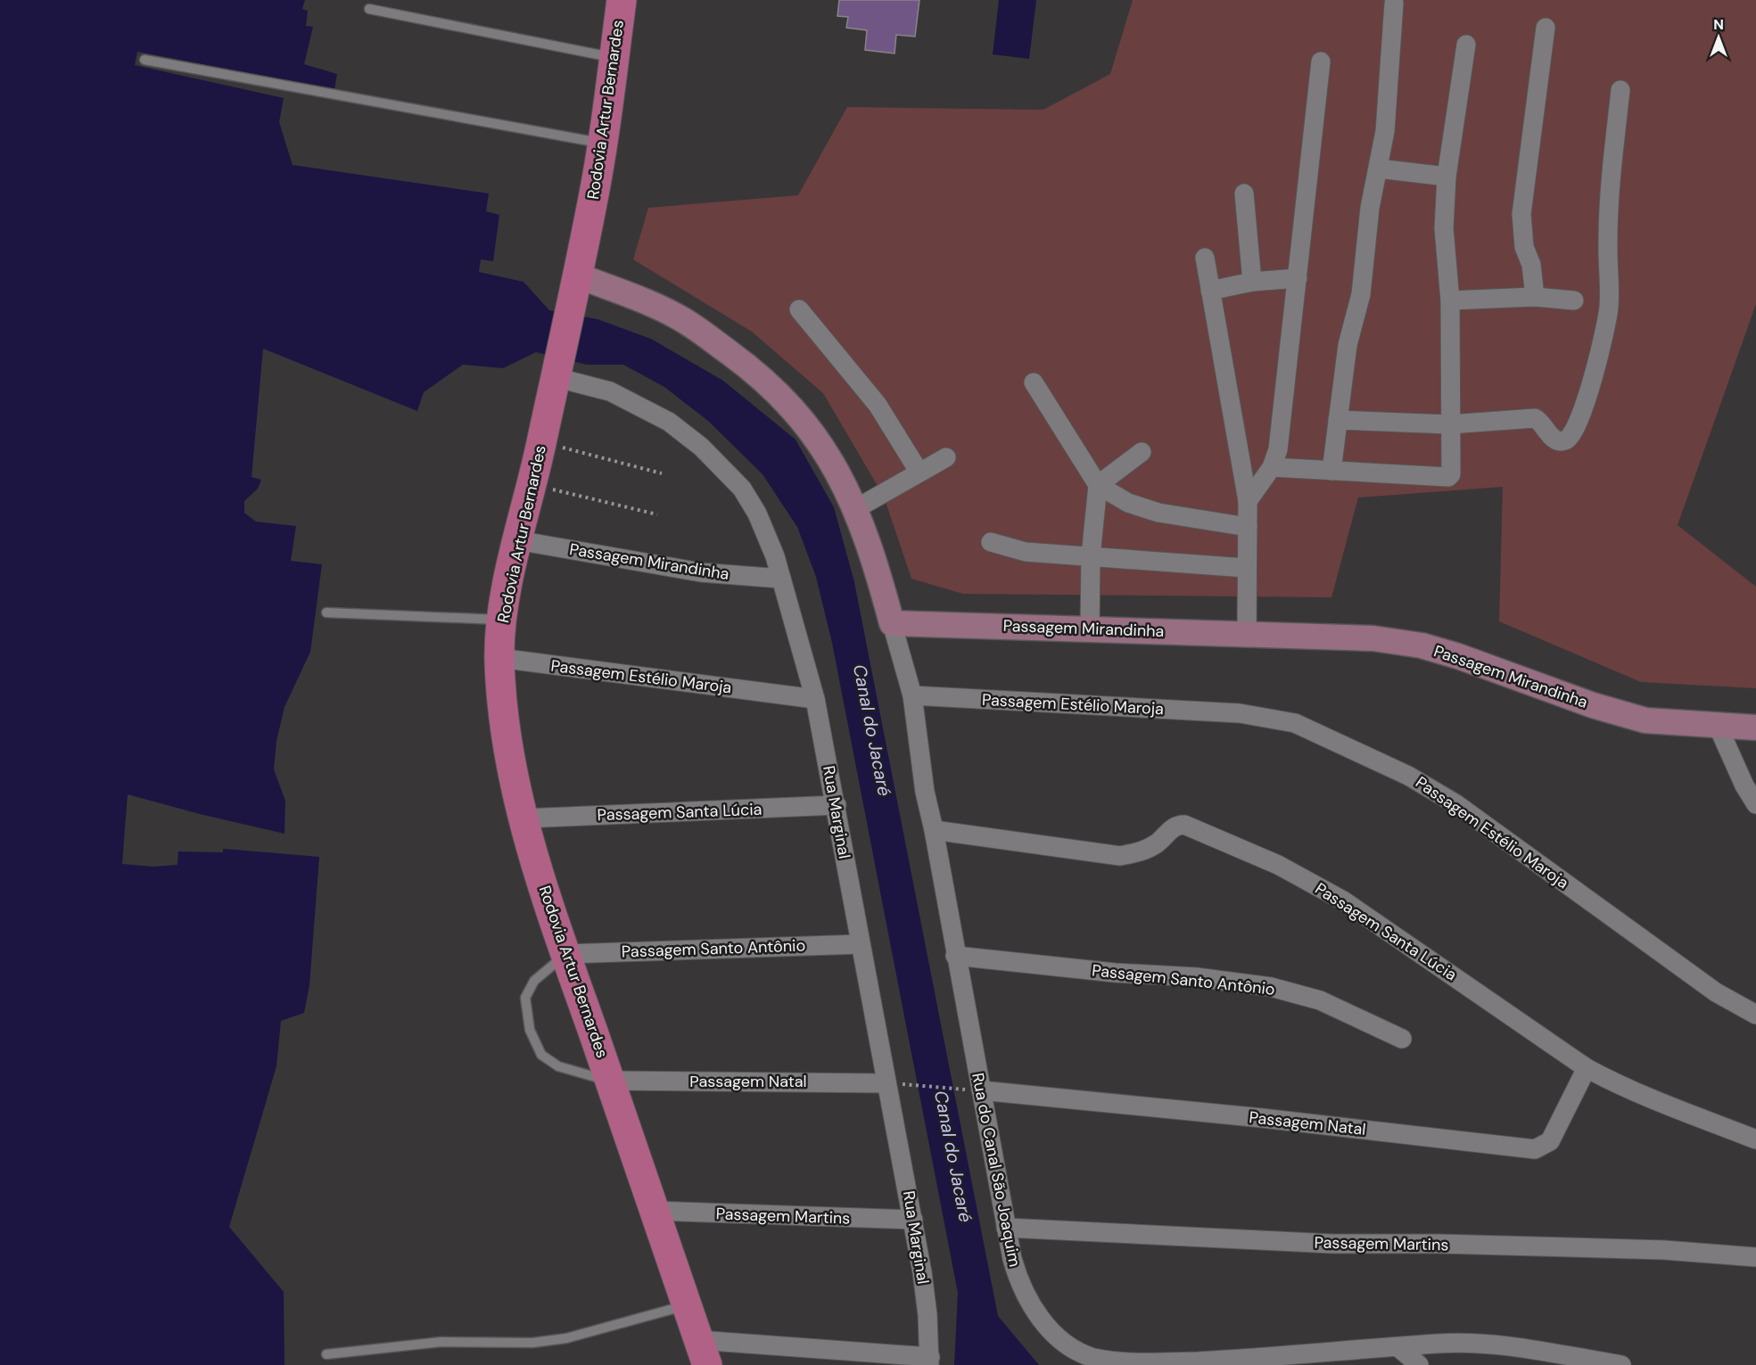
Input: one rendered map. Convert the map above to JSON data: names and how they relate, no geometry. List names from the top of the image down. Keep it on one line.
{"streets":{"main road":["Rodovia Artur Bernardes"],"street":["Passagem Mirandinha","Passagem Estélio Maroja","Passagem Santa Lúcia","Rua Marginal","Passagem Santo Antônio","Passagem Natal","Rua do Canal São Joaquim","Passagem Martins"]},"crossings":[["Rodovia Artur Bernardes","Passagem Mirandinha"],["Rodovia Artur Bernardes","Passagem Estélio Maroja"],["Rodovia Artur Bernardes","Passagem Santa Lúcia"],["Rodovia Artur Bernardes","Rua Marginal"],["Rodovia Artur Bernardes","Passagem Santo Antônio"],["Rodovia Artur Bernardes","Passagem Natal"],["Rodovia Artur Bernardes","Passagem Martins"],["Passagem Mirandinha","Rua Marginal"],["Passagem Mirandinha","Rua do Canal São Joaquim"],["Passagem Estélio Maroja","Rua Marginal"],["Passagem Estélio Maroja","Rua do Canal São Joaquim"],["Passagem Santa Lúcia","Rua Marginal"],["Passagem Santa Lúcia","Passagem Natal"],["Passagem Santa Lúcia","Rua do Canal São Joaquim"],["Rua Marginal","Passagem Santo Antônio"],["Rua Marginal","Passagem Natal"],["Rua Marginal","Passagem Martins"],["Passagem Santo Antônio","Rua do Canal São Joaquim"],["Passagem Natal","Rua do Canal São Joaquim"],["Rua do Canal São Joaquim","Passagem Martins"]],"water":["Canal do Jacaré"],"north":"top"}
